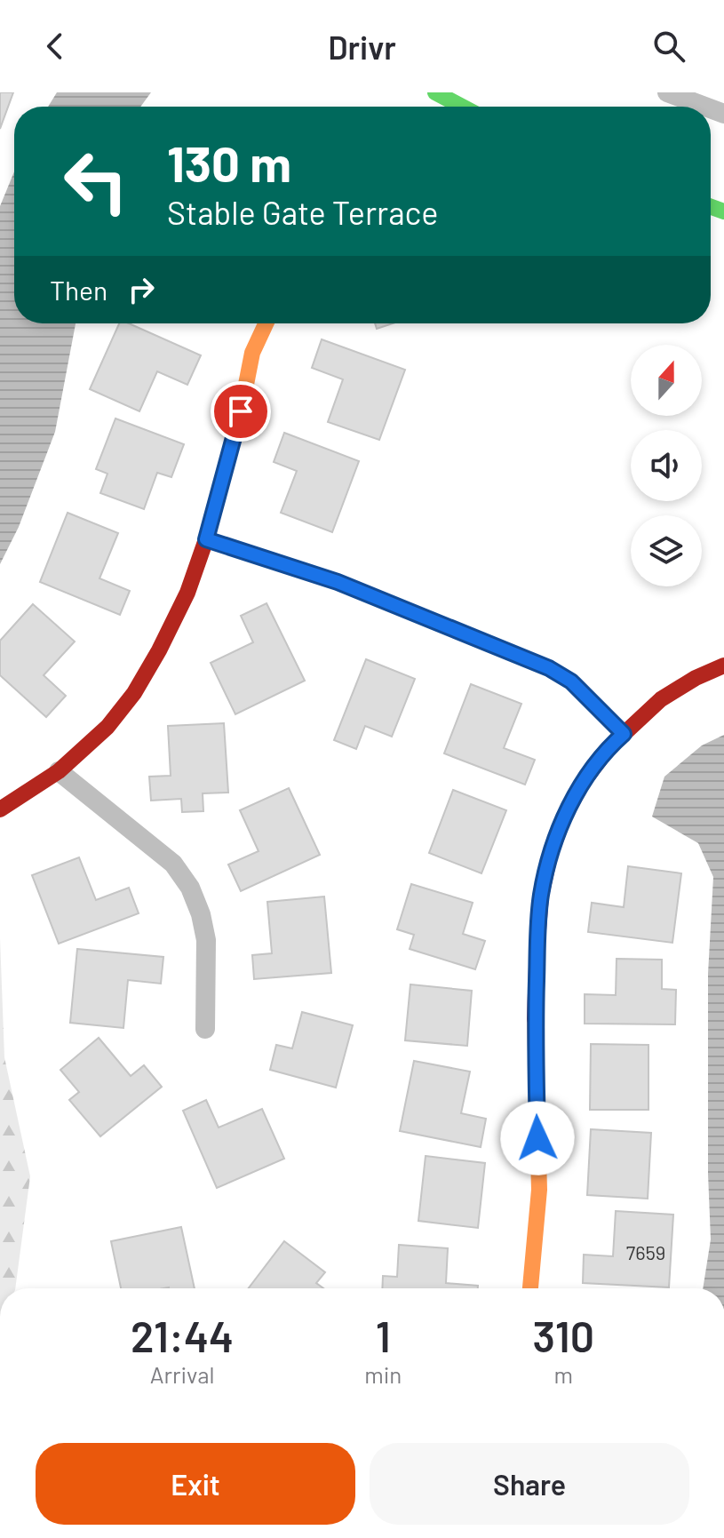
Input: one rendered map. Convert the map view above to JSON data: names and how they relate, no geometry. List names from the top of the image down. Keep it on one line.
{"house_numbers":["7659"],"north":"top","page":{"header":"Drivr","turn":["130 m","Stable Gate Terrace"],"then":"Then","eta":["21:44","Arrival","1","min","310","m"],"buttons":["Exit","Share"]}}
